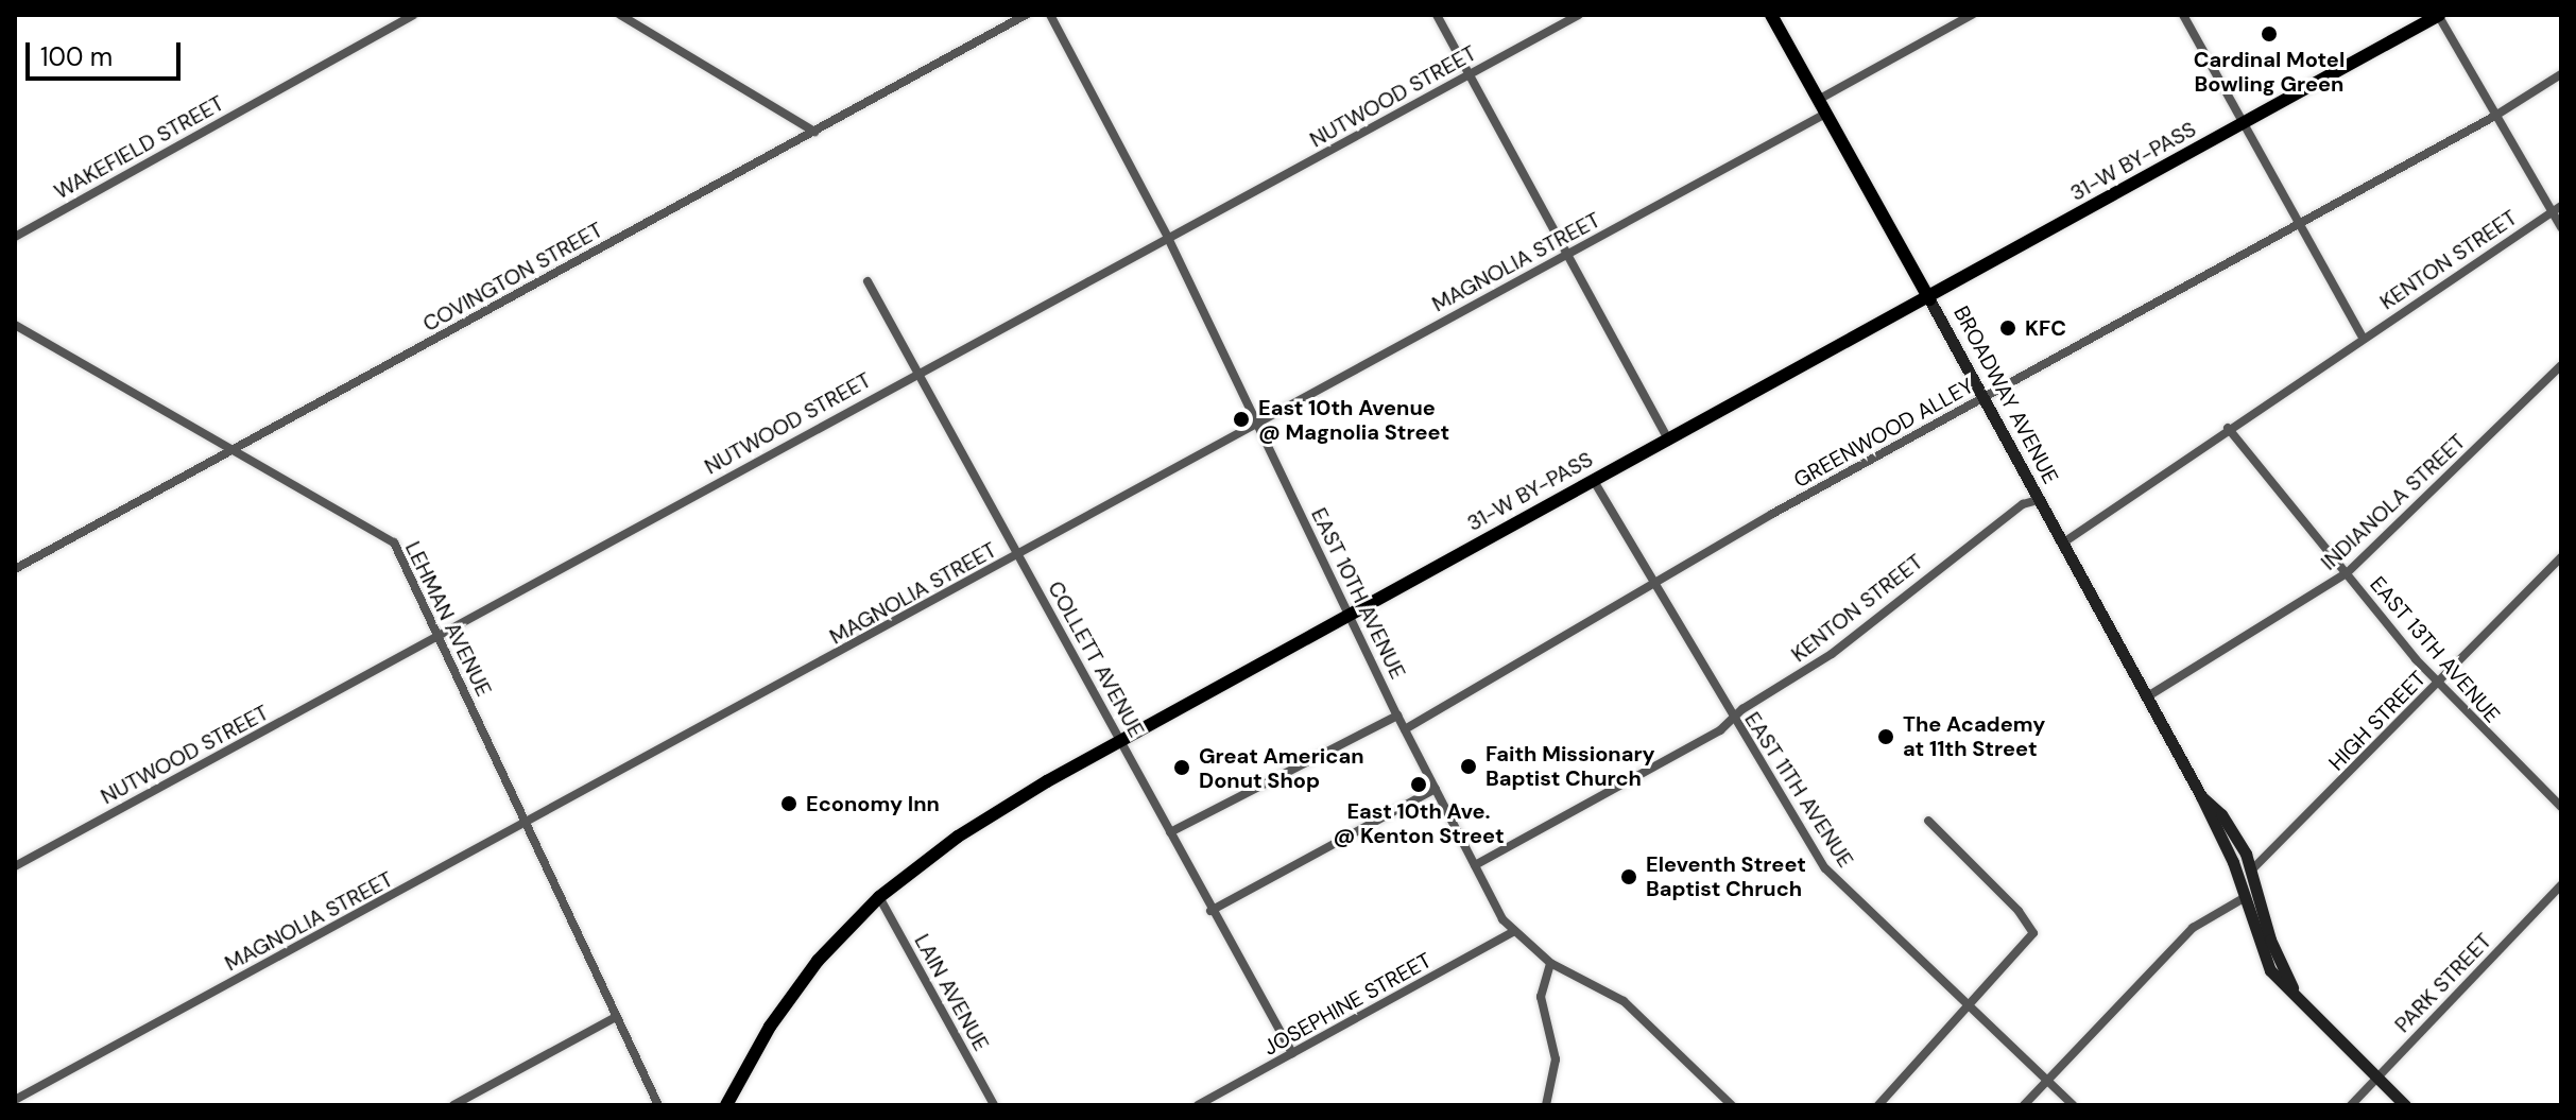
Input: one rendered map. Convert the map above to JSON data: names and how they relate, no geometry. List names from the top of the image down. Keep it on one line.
{"streets":{"main road":["31-W BY-PASS","BROADWAY AVENUE"],"street":["NUTWOOD STREET","WAKEFIELD STREET","KENTON STREET","MAGNOLIA STREET","COVINGTON STREET","GREENWOOD ALLEY","INDIANOLA STREET","EAST 10TH AVENUE","LEHMAN AVENUE","EAST 13TH AVENUE","COLLETT AVENUE","HIGH STREET","EAST 11TH AVENUE","PARK STREET","LAIN AVENUE","JOSEPHINE STREET"]},"crossings":[["NUTWOOD STREET","EAST 10TH AVENUE"],["NUTWOOD STREET","LEHMAN AVENUE"],["NUTWOOD STREET","COLLETT AVENUE"],["31-W BY-PASS","BROADWAY AVENUE"],["31-W BY-PASS","EAST 10TH AVENUE"],["31-W BY-PASS","COLLETT AVENUE"],["31-W BY-PASS","EAST 11TH AVENUE"],["31-W BY-PASS","LAIN AVENUE"],["KENTON STREET","BROADWAY AVENUE"],["KENTON STREET","EAST 10TH AVENUE"],["KENTON STREET","EAST 13TH AVENUE"],["KENTON STREET","EAST 11TH AVENUE"],["MAGNOLIA STREET","BROADWAY AVENUE"],["MAGNOLIA STREET","EAST 10TH AVENUE"],["MAGNOLIA STREET","LEHMAN AVENUE"],["MAGNOLIA STREET","COLLETT AVENUE"],["COVINGTON STREET","LEHMAN AVENUE"],["BROADWAY AVENUE","GREENWOOD ALLEY"],["BROADWAY AVENUE","INDIANOLA STREET"],["BROADWAY AVENUE","HIGH STREET"],["BROADWAY AVENUE","PARK STREET"],["GREENWOOD ALLEY","EAST 10TH AVENUE"],["GREENWOOD ALLEY","EAST 11TH AVENUE"],["INDIANOLA STREET","EAST 13TH AVENUE"],["EAST 10TH AVENUE","JOSEPHINE STREET"],["EAST 13TH AVENUE","HIGH STREET"],["COLLETT AVENUE","JOSEPHINE STREET"]],"places":["Cardinal Motel Bowling Green","KFC","East 10th Avenue @ Magnolia Street","The Academy at 11th Street","Faith Missionary Baptist Church","Great American Donut Shop","East 10th Ave. @ Kenton Street","Economy Inn","Eleventh Street Baptist Chruch"],"scale_bar":"100 m"}
